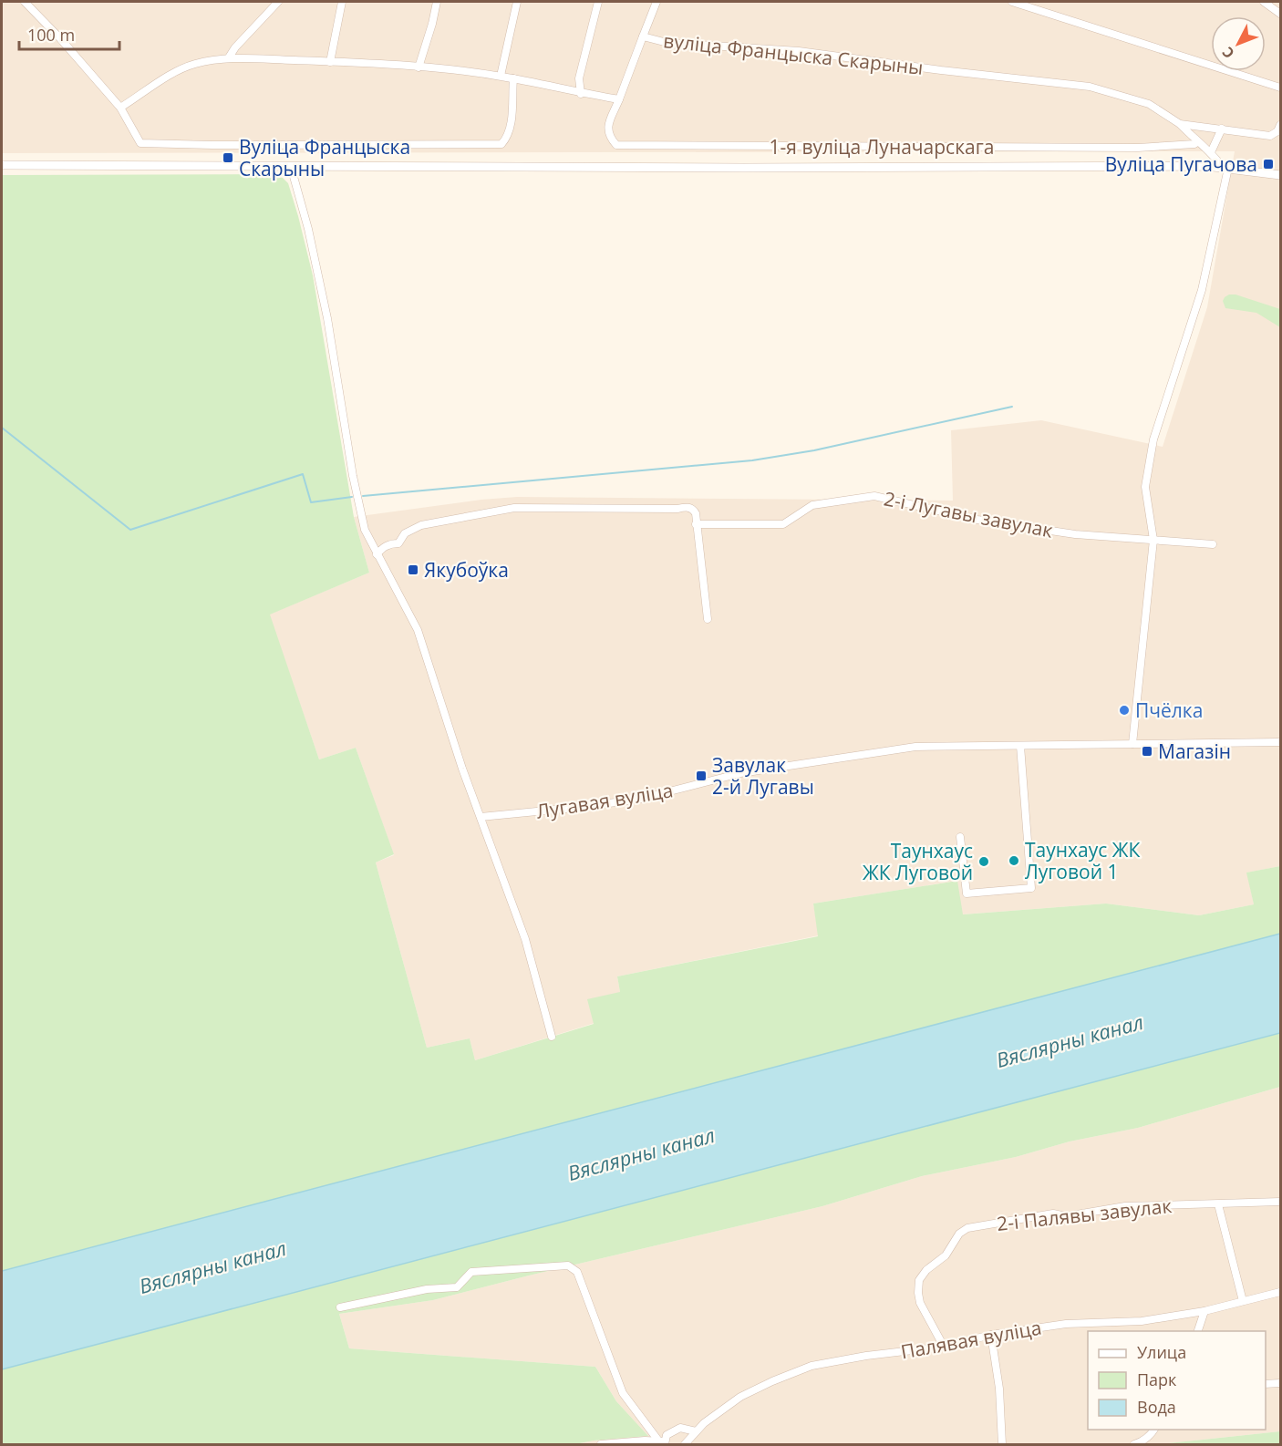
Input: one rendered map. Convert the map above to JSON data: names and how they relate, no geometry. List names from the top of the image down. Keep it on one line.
{"streets":{"street":["вуліца Францыска Скарыны","1-я вуліца Луначарскага","2-і Лугавы завулак","Лугавая вуліца","2-і Палявы завулак","Палявая вуліца"]},"crossings":[["вуліца Францыска Скарыны","1-я вуліца Луначарскага"],["2-і Палявы завулак","Палявая вуліца"]],"water":["Вяслярны канал"],"places":{"transit":["Вуліца Францыска Скарыны","Вуліца Пугачова","Якубоўка","Магазін","Завулак 2-й Лугавы"],"other":["Пчёлка","Таунхаус ЖК Луговой 1","Таунхаус ЖК Луговой"]},"legend":["Улица","Парк","Вода"],"scale_bar":"100 m","north":"bottom left"}
